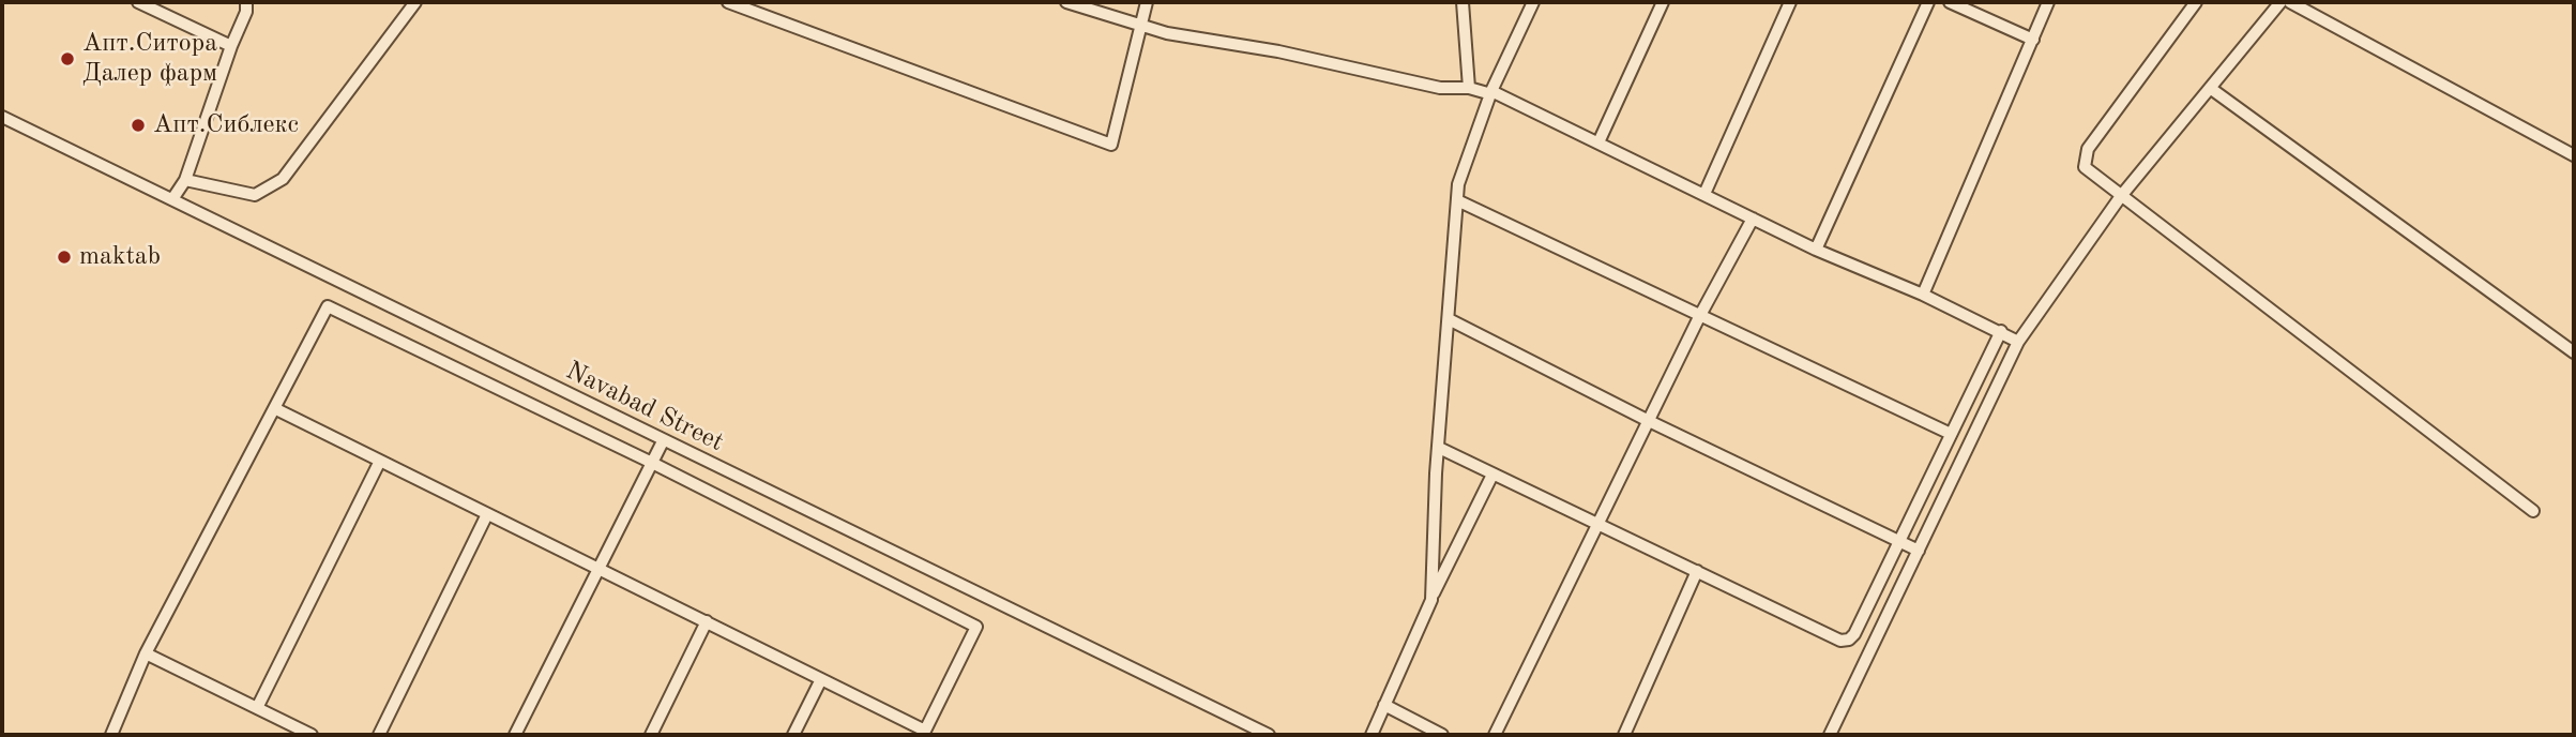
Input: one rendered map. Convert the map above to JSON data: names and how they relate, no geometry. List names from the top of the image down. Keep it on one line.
{"streets":{"street":["Navabad Street"]},"places":["Апт.Ситора Далер фарм","Апт.Сиблекс","maktab"]}
